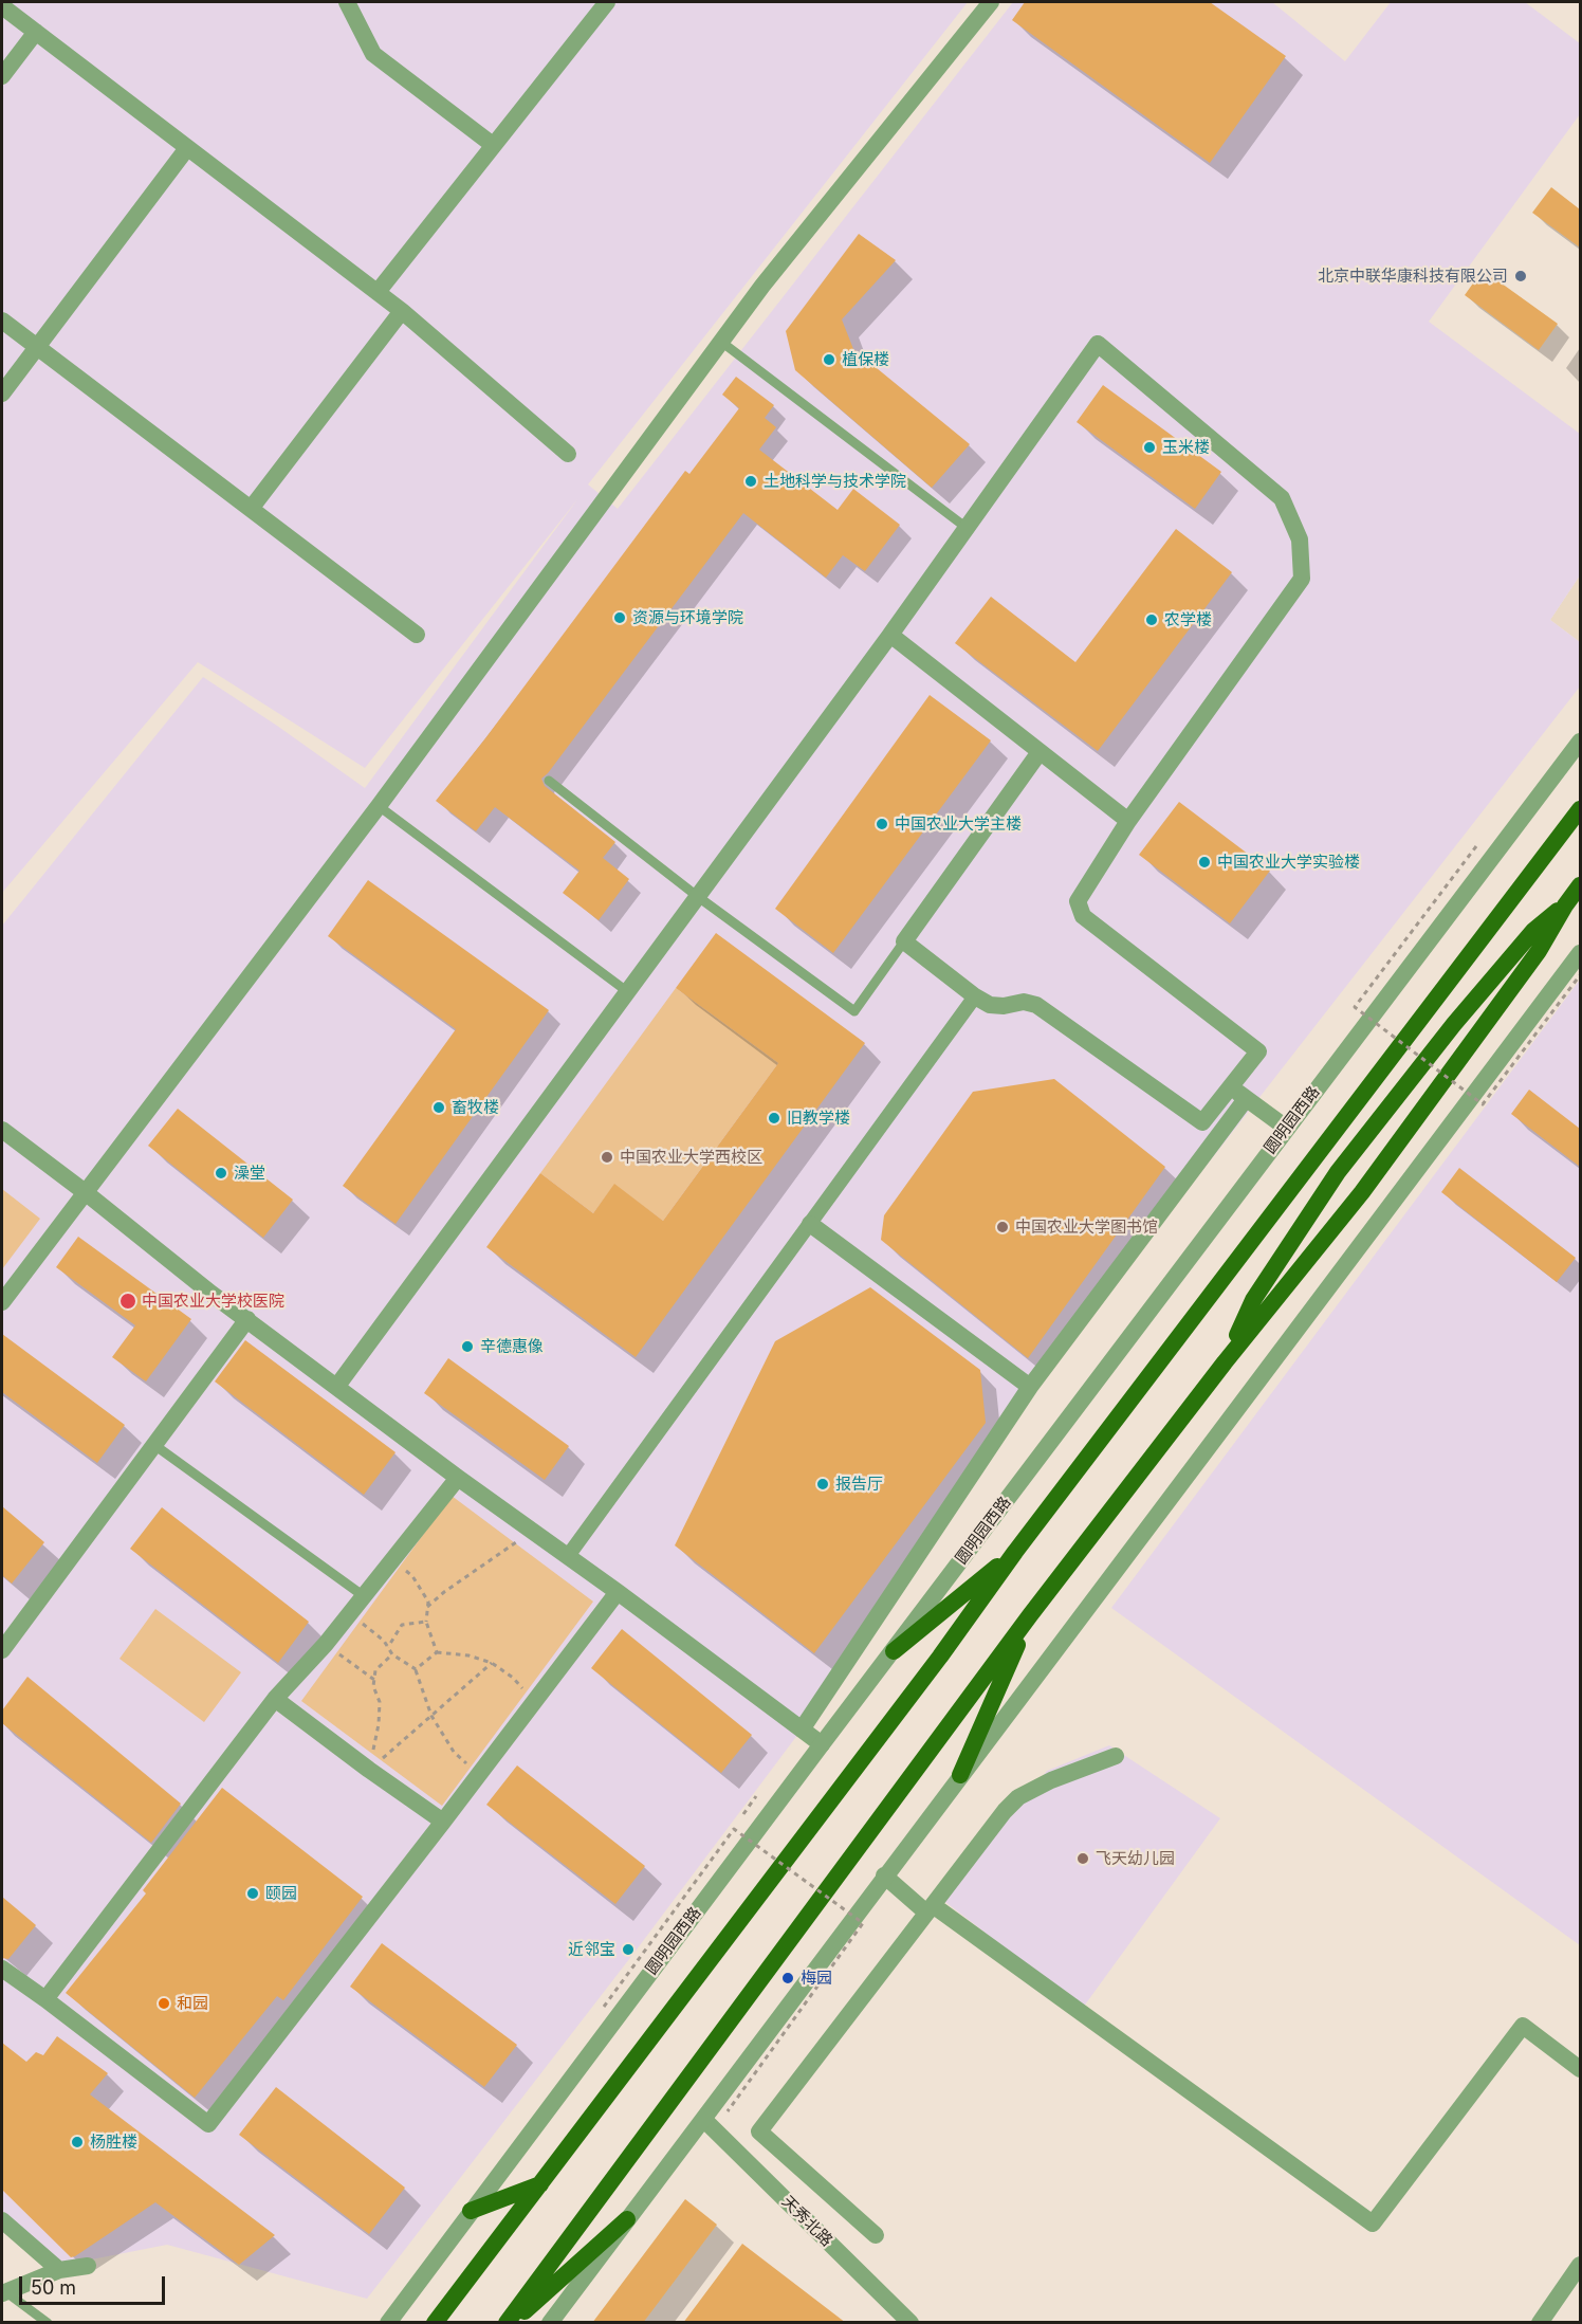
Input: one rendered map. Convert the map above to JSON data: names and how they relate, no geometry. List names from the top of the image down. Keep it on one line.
{"streets":{"street":["圆明园西路","天秀北路"]},"places":["北京中联华康科技有限公司","植保楼","玉米楼","土地科学与技术学院","资源与环境学院","农学楼","中国农业大学主楼","中国农业大学实验楼","畜牧楼","旧教学楼","中国农业大学西校区","澡堂","中国农业大学图书馆","中国农业大学校医院","辛德惠像","报告厅","飞天幼儿园","颐园","近邻宝","梅园","和园","杨胜楼"],"scale_bar":"50 m"}
